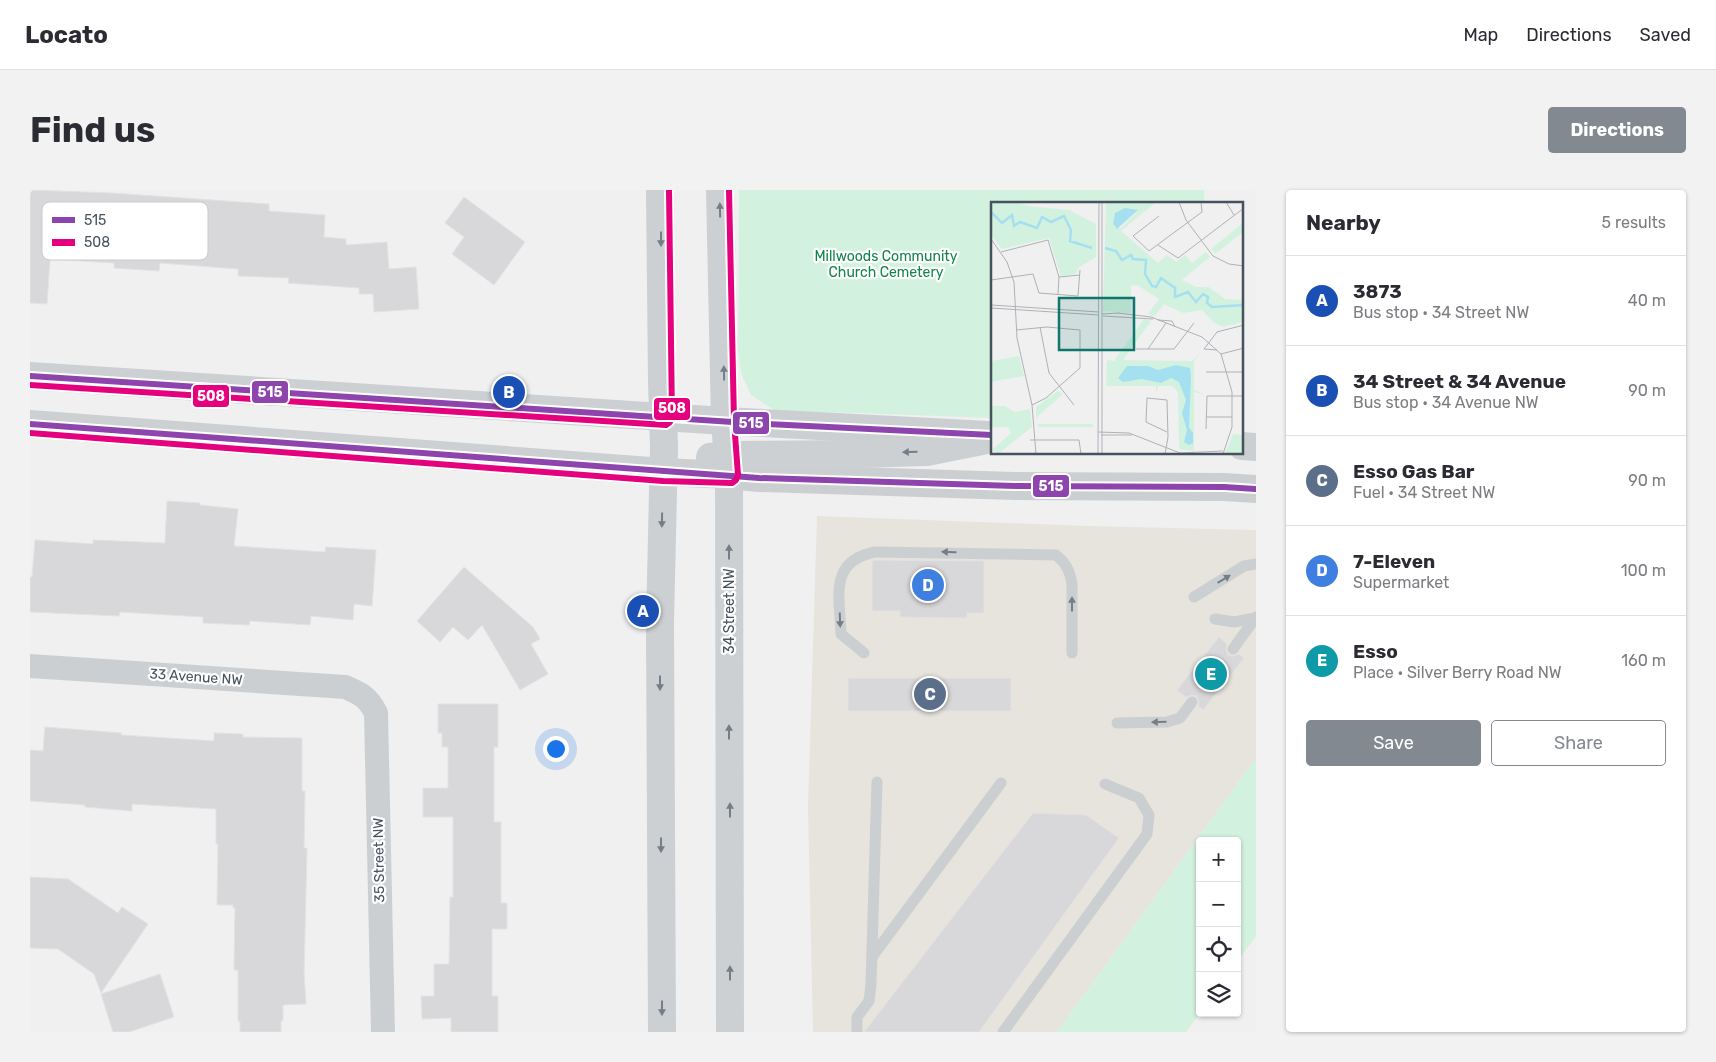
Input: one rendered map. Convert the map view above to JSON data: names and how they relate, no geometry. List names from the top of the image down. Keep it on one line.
{"streets":{"main road":["34 Street NW"],"street":["33 Avenue NW","35 Street NW"]},"crossings":[["33 Avenue NW","35 Street NW"]],"parks":["Millwoods Community Church Cemetery"],"lines":["transit line 508","transit line 515"],"legend":["515","508"],"page":{"header":"Locato","nav":["Map","Directions","Saved"],"buttons":["Directions",["Save","Share"]],"title":"Find us","heading":["Nearby","5 results"],"list":[{"mark":"A","name":"3873","note":"Bus stop · 34 Street NW","value":"40 m"},{"mark":"B","name":"34 Street & 34 Avenue","note":"Bus stop · 34 Avenue NW","value":"90 m"},{"mark":"C","name":"Esso Gas Bar","note":"Fuel · 34 Street NW","value":"90 m"},{"mark":"D","name":"7-Eleven","note":"Supermarket","value":"100 m"},{"mark":"E","name":"Esso","note":"Place · Silver Berry Road NW","value":"160 m"}],"pins":["B","D","A","E","C"],"map_buttons":["+","−"]}}
